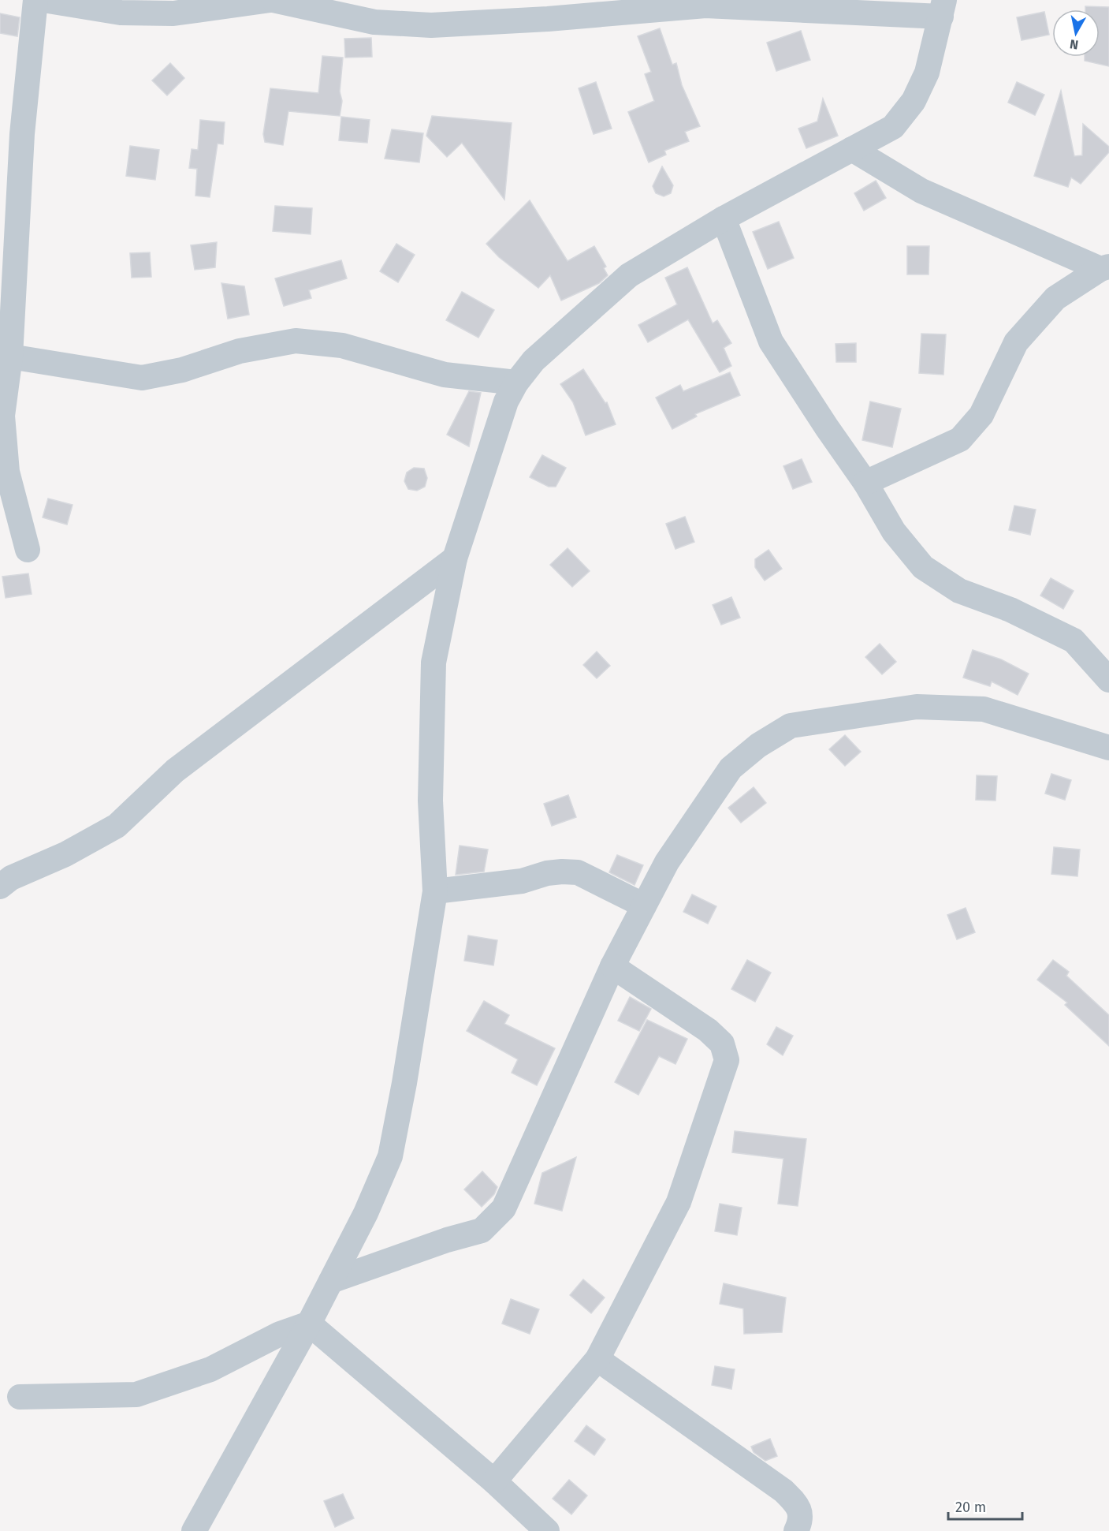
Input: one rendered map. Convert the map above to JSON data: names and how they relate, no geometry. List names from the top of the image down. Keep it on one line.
{"scale_bar":"20 m","north":"bottom"}
